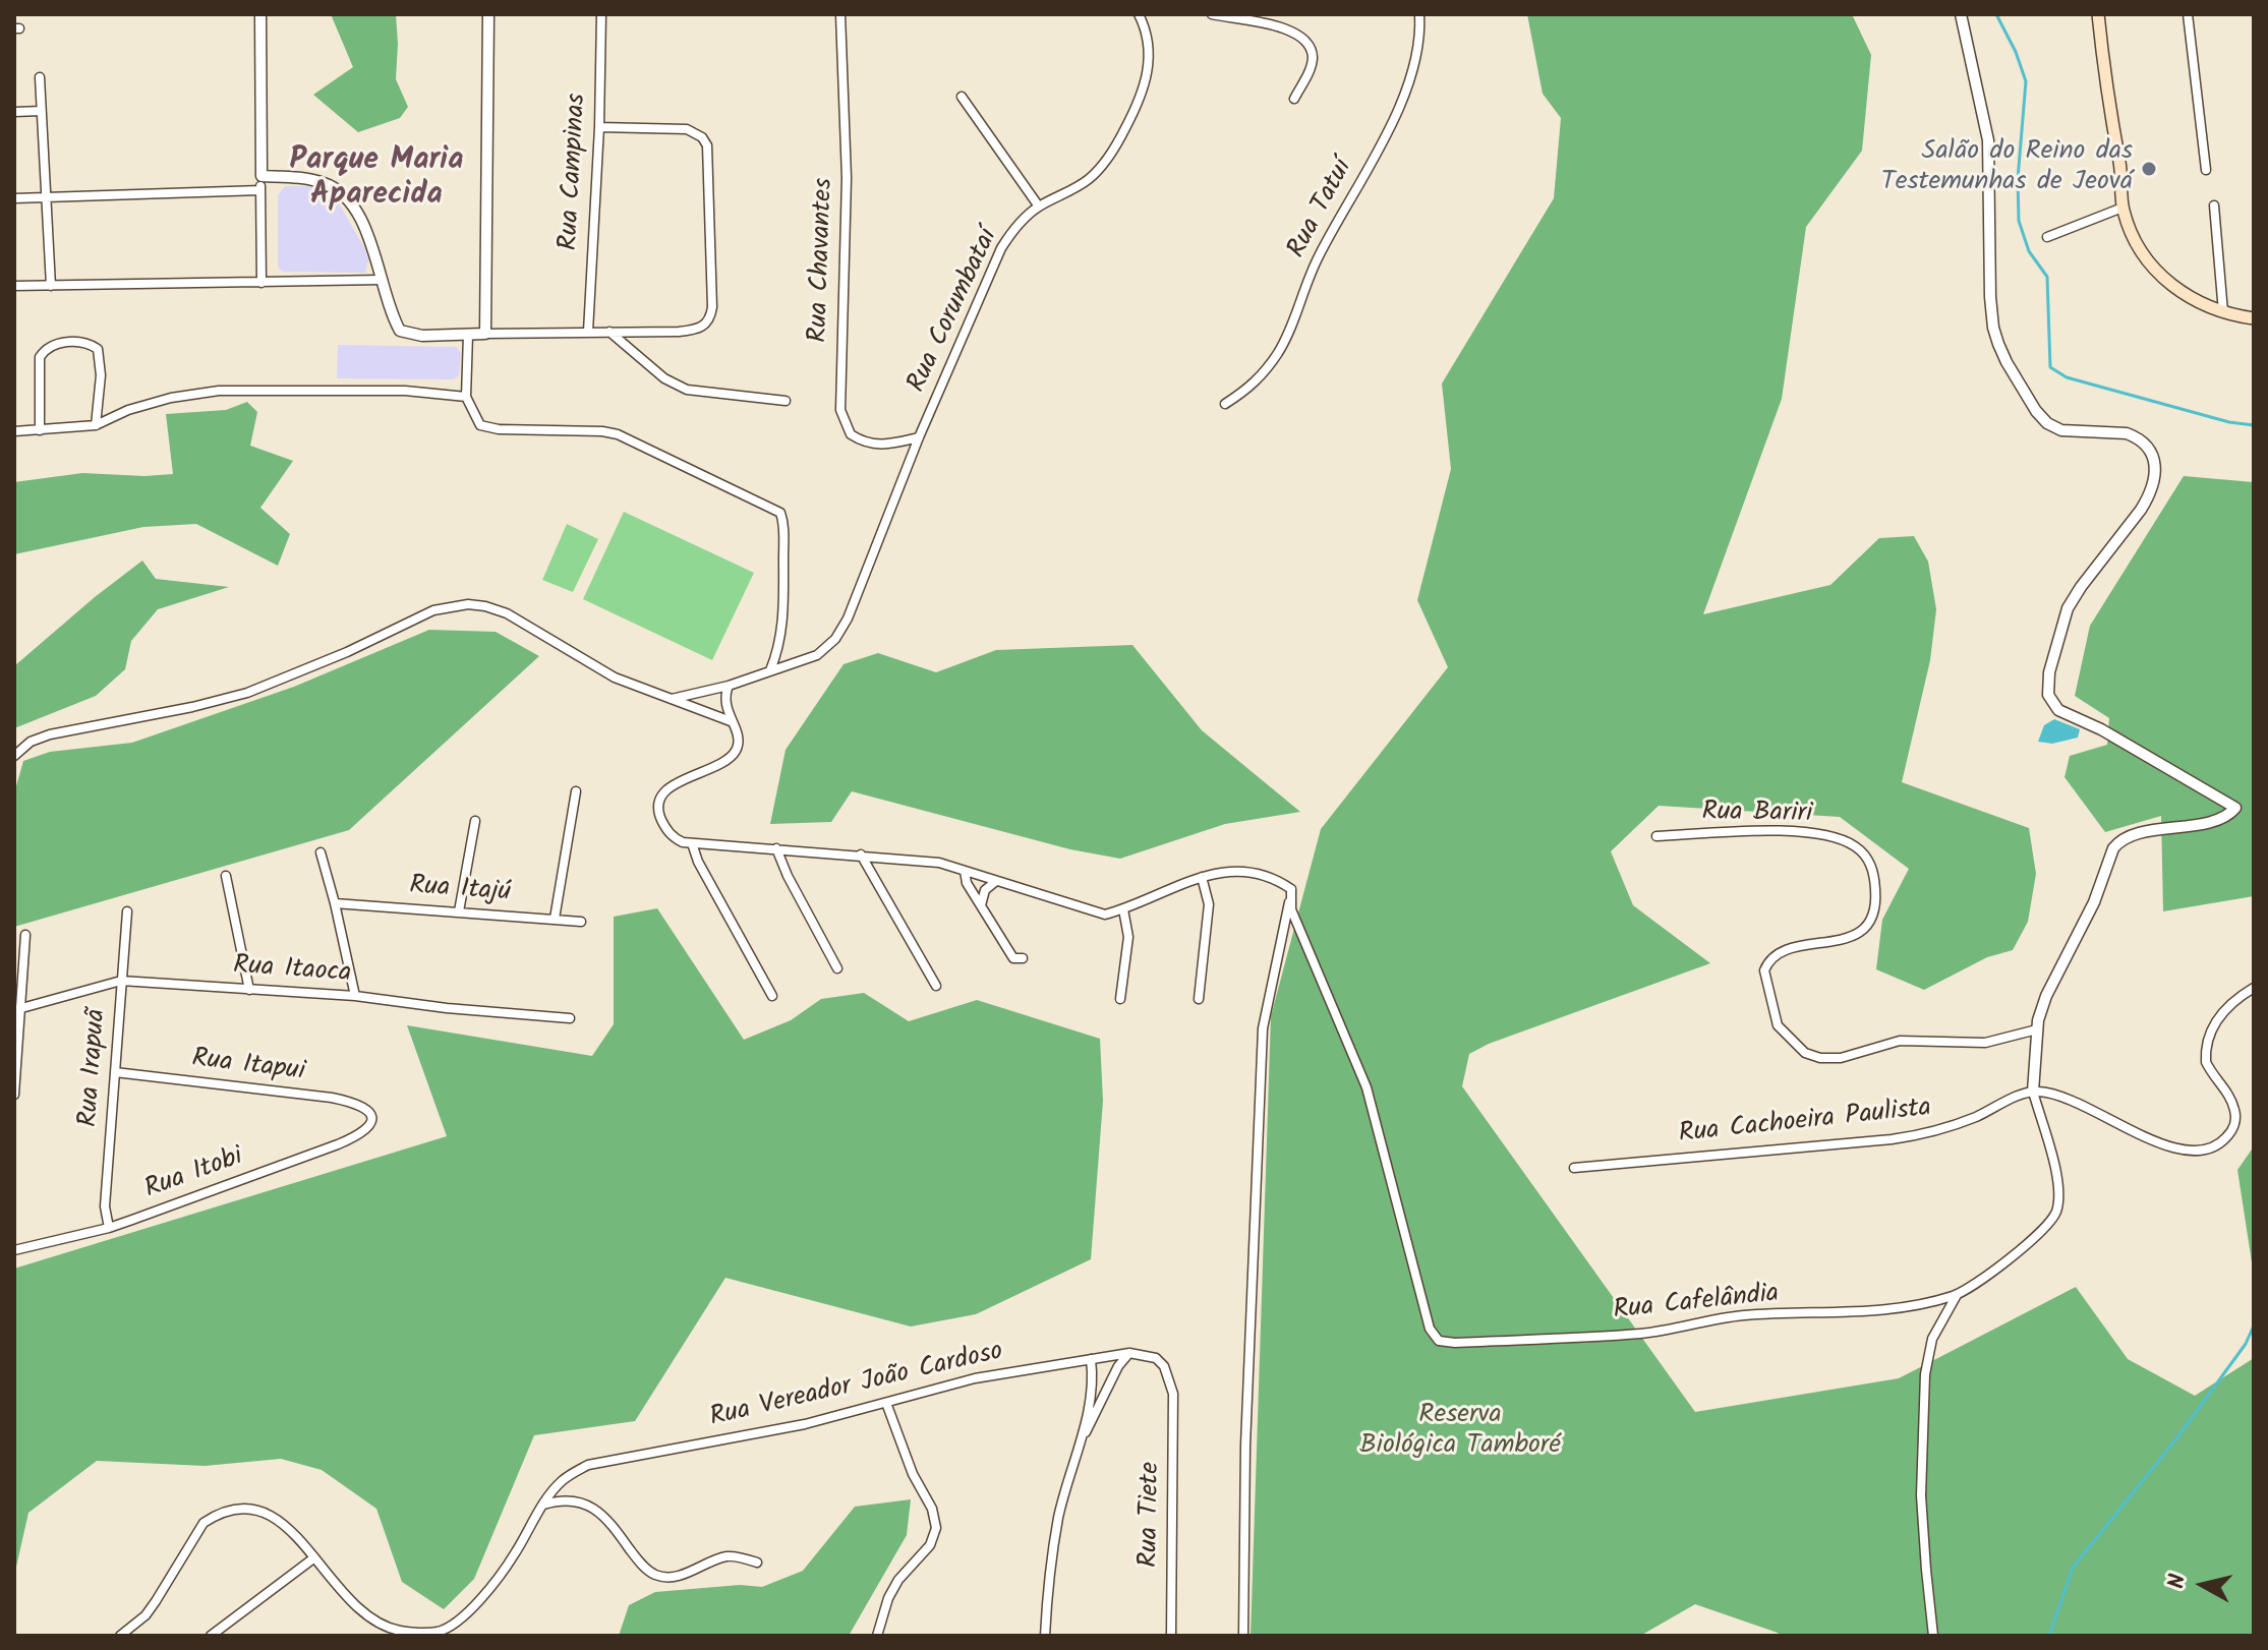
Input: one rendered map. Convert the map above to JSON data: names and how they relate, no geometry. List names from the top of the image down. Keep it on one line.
{"streets":{"street":["Rua Campinas","Rua Tatuí","Rua Chavantes","Rua Corumbataí","Rua Bariri","Rua Itajú","Rua Itaoca","Rua Itapui","Rua Irapuã","Rua Cachoeira Paulista","Rua Itobi","Rua Cafelândia","Rua Vereador João Cardoso","Rua Tiete"]},"crossings":[["Rua Chavantes","Rua Corumbataí"],["Rua Itaoca","Rua Irapuã"],["Rua Itapui","Rua Irapuã"],["Rua Itapui","Rua Itobi"],["Rua Irapuã","Rua Itobi"],["Rua Cachoeira Paulista","Rua Cafelândia"],["Rua Vereador João Cardoso","Rua Tiete"]],"districts":["Parque Maria Aparecida"],"parks":["Reserva Biológica Tamboré"],"places":["Salão do Reino das Testemunhas de Jeová"],"north":"left"}
